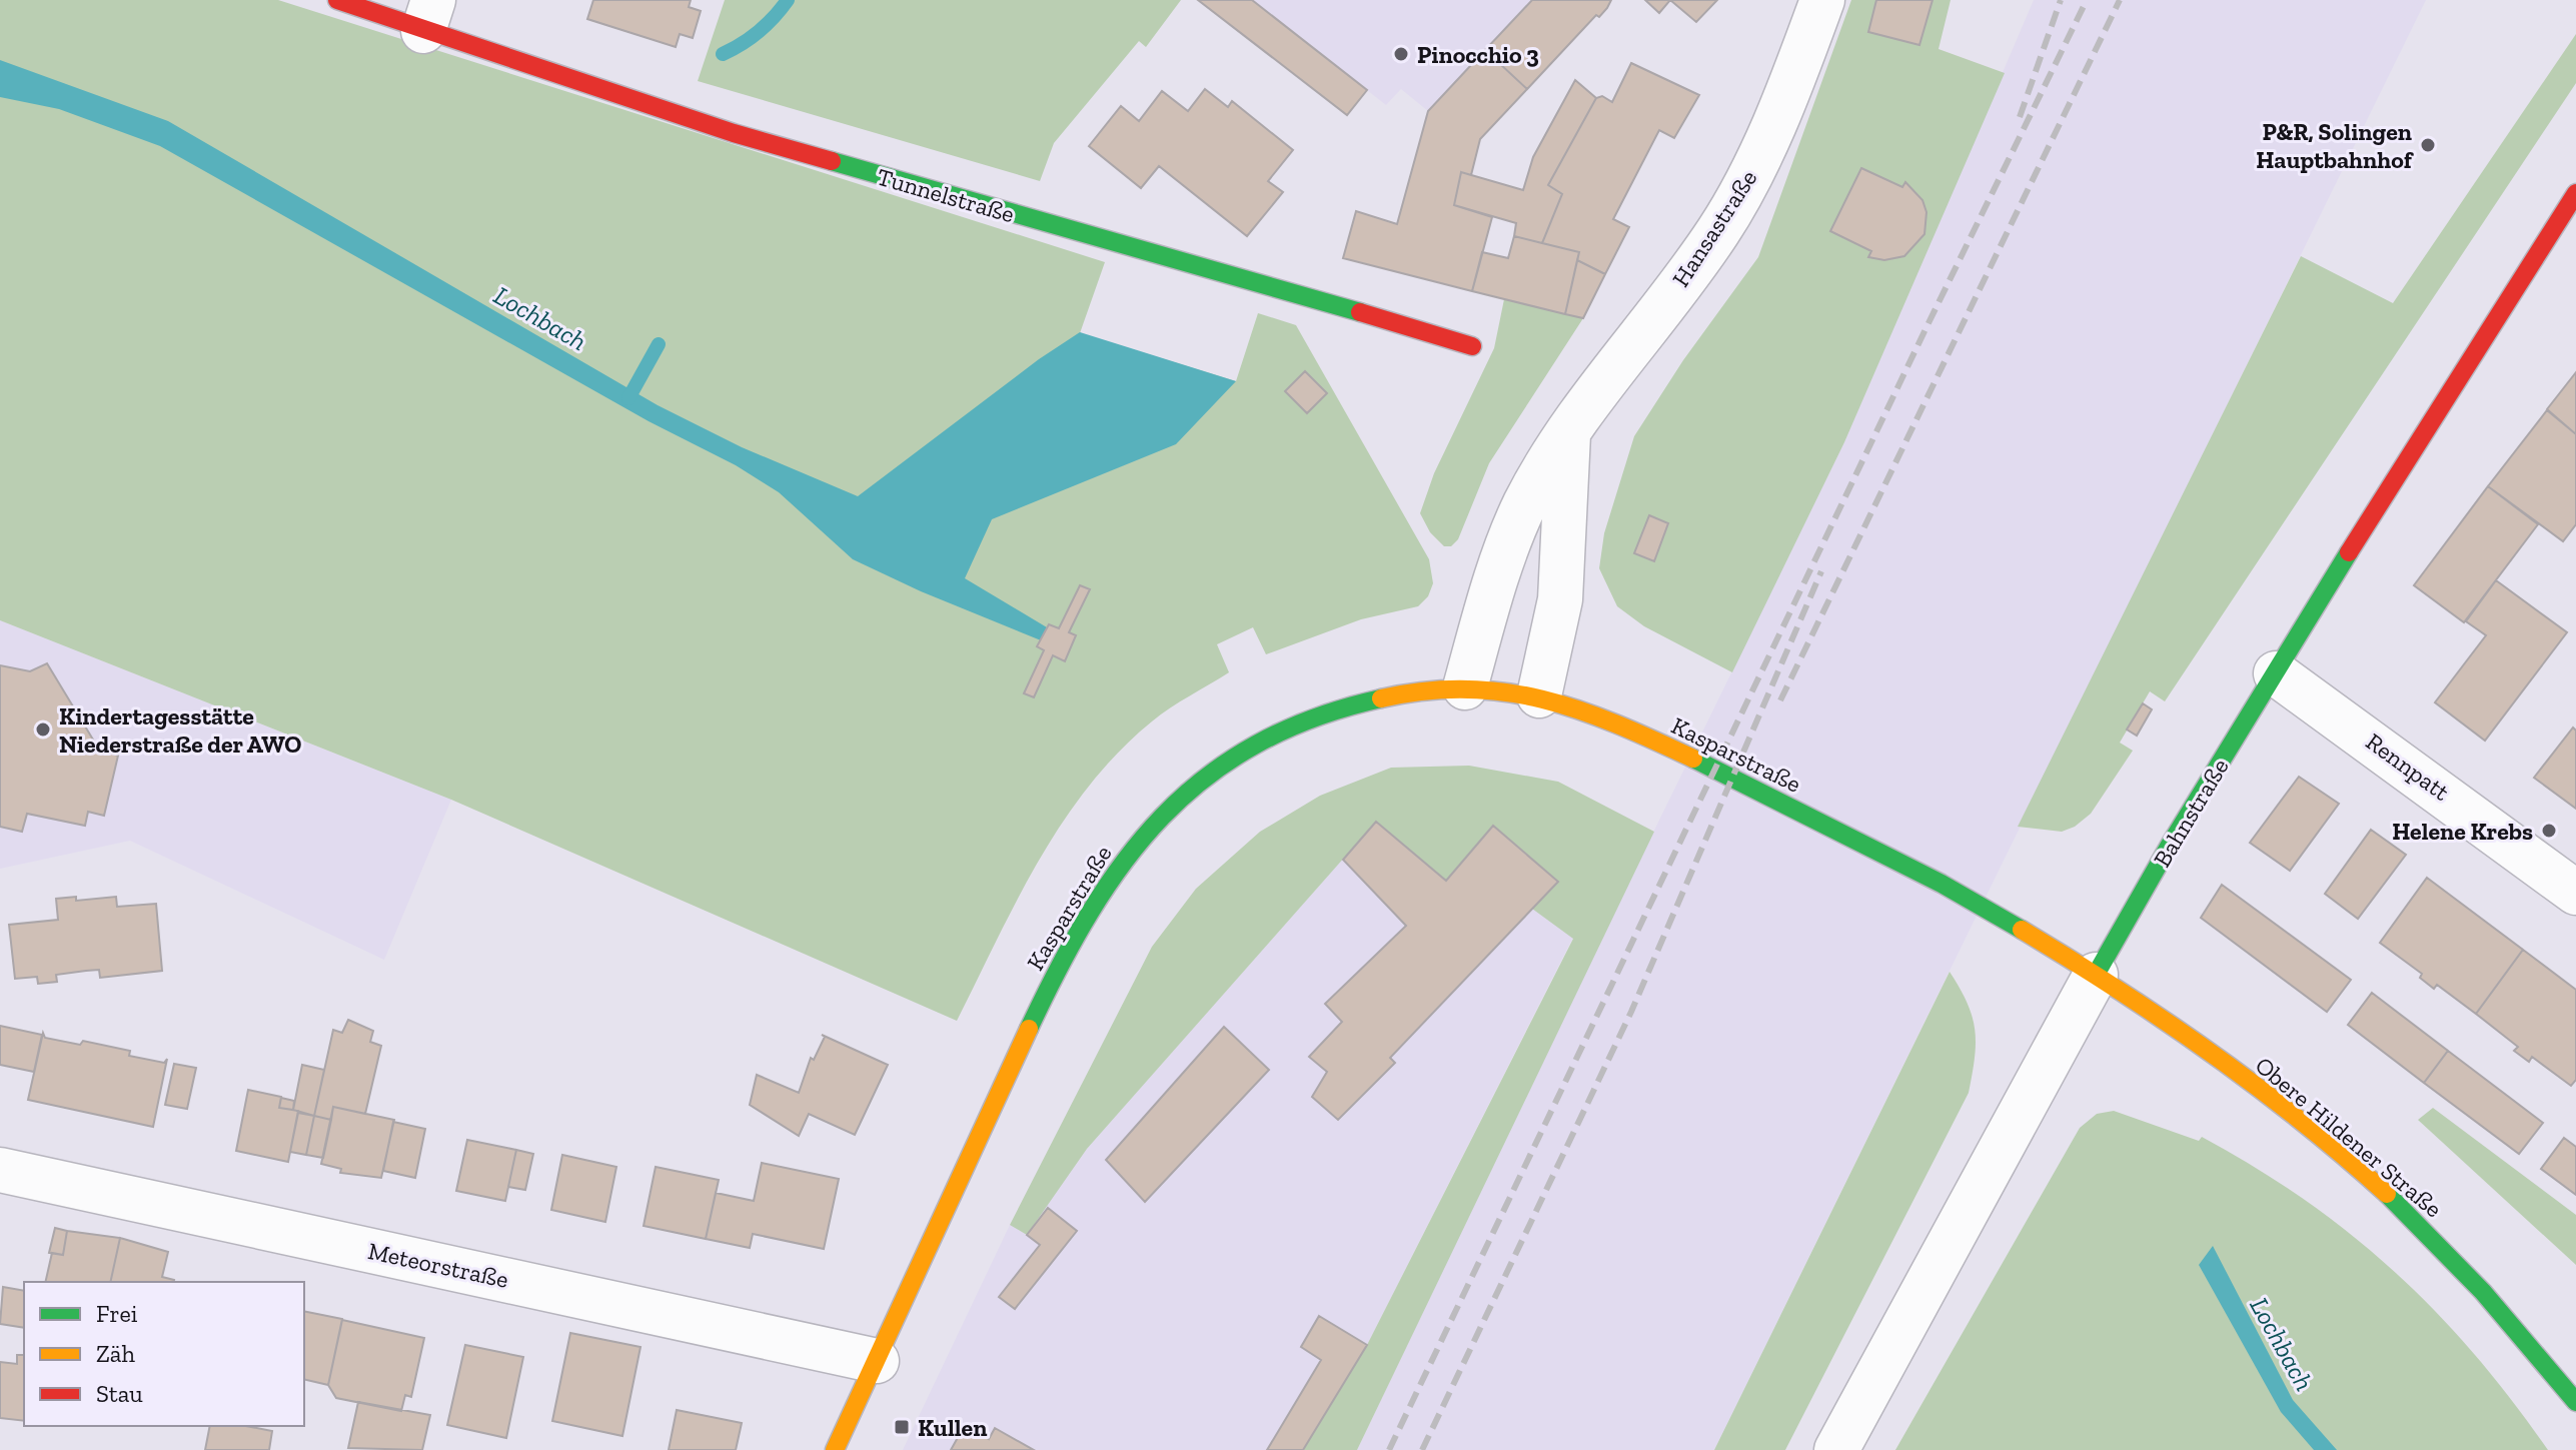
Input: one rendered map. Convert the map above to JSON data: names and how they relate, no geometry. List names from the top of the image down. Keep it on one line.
{"streets":{"main road":["Tunnelstraße","Kasparstraße","Bahnstraße","Obere Hildener Straße"],"street":["Hansastraße","Rennpatt","Meteorstraße"]},"crossings":[["Hansastraße","Kasparstraße"],["Kasparstraße","Bahnstraße"],["Kasparstraße","Obere Hildener Straße"],["Kasparstraße","Meteorstraße"],["Rennpatt","Bahnstraße"],["Bahnstraße","Obere Hildener Straße"]],"water":["Lochbach"],"places":{"other":["Pinocchio 3","P&R, Solingen Hauptbahnhof","Kindertagesstätte Niederstraße der AWO","Helene Krebs"],"transit":["Kullen"]},"legend":["Frei","Zäh","Stau"]}
